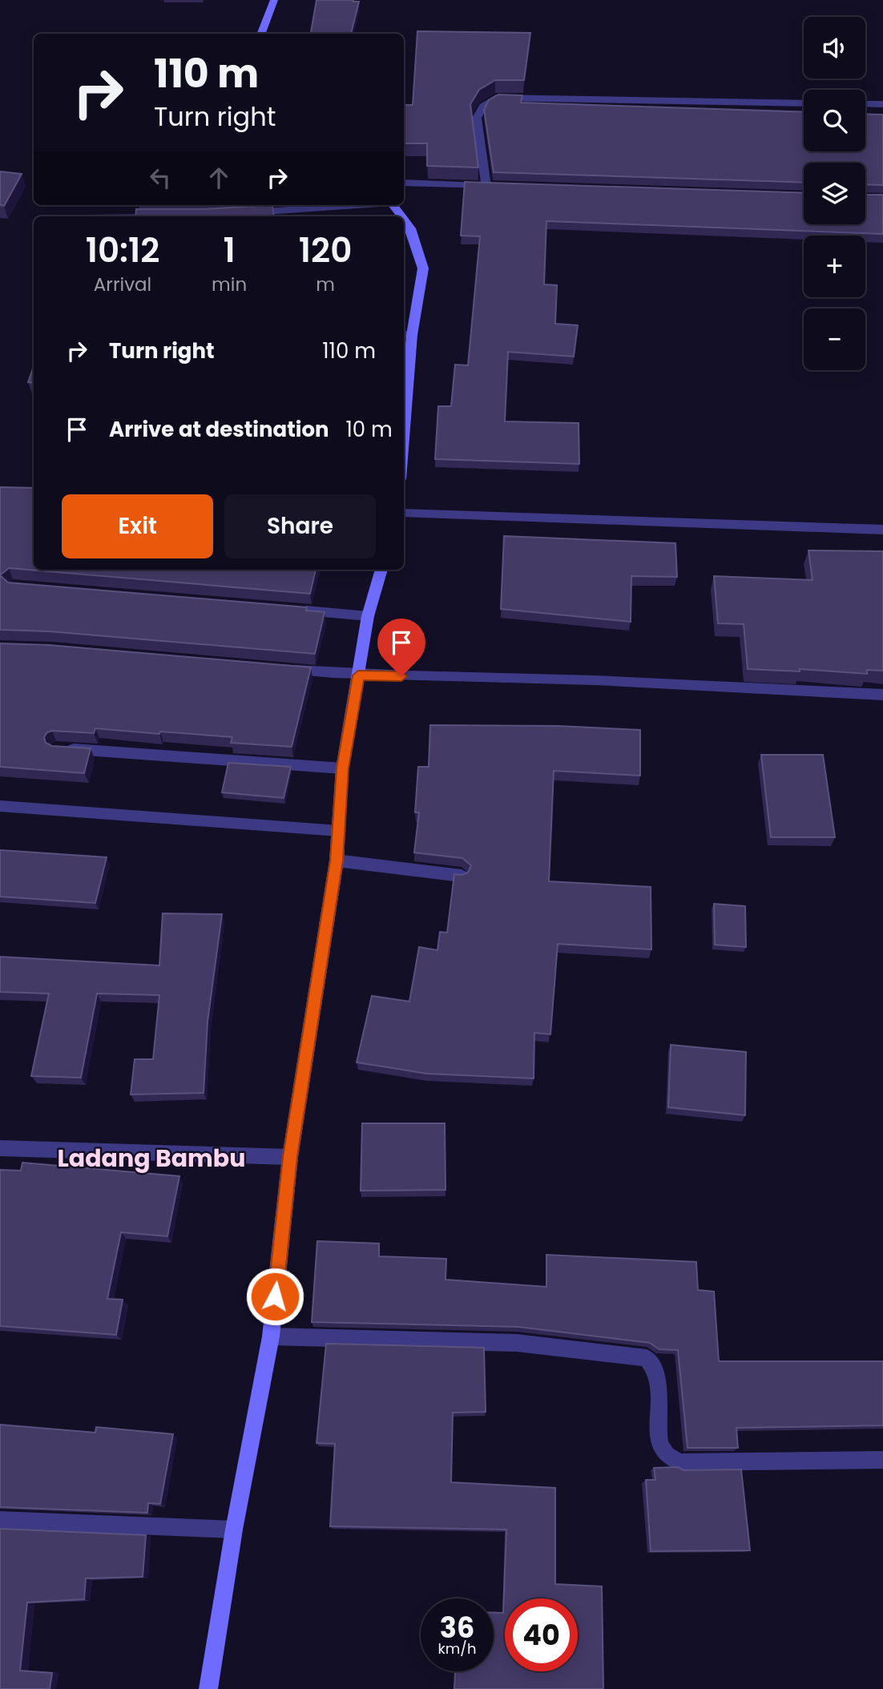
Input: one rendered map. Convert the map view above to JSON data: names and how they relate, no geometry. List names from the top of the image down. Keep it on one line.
{"districts":["Ladang Bambu"],"page":{"map_buttons":["+","−"],"turn":["110 m","Turn right"],"eta":["10:12","Arrival","1","min","120","m"],"list":[{"name":"Turn right","value":"110 m"},{"name":"Arrive at destination","value":"10 m"}],"buttons":["Exit","Share"],"speed":"36 km/h","limit":"40"}}
